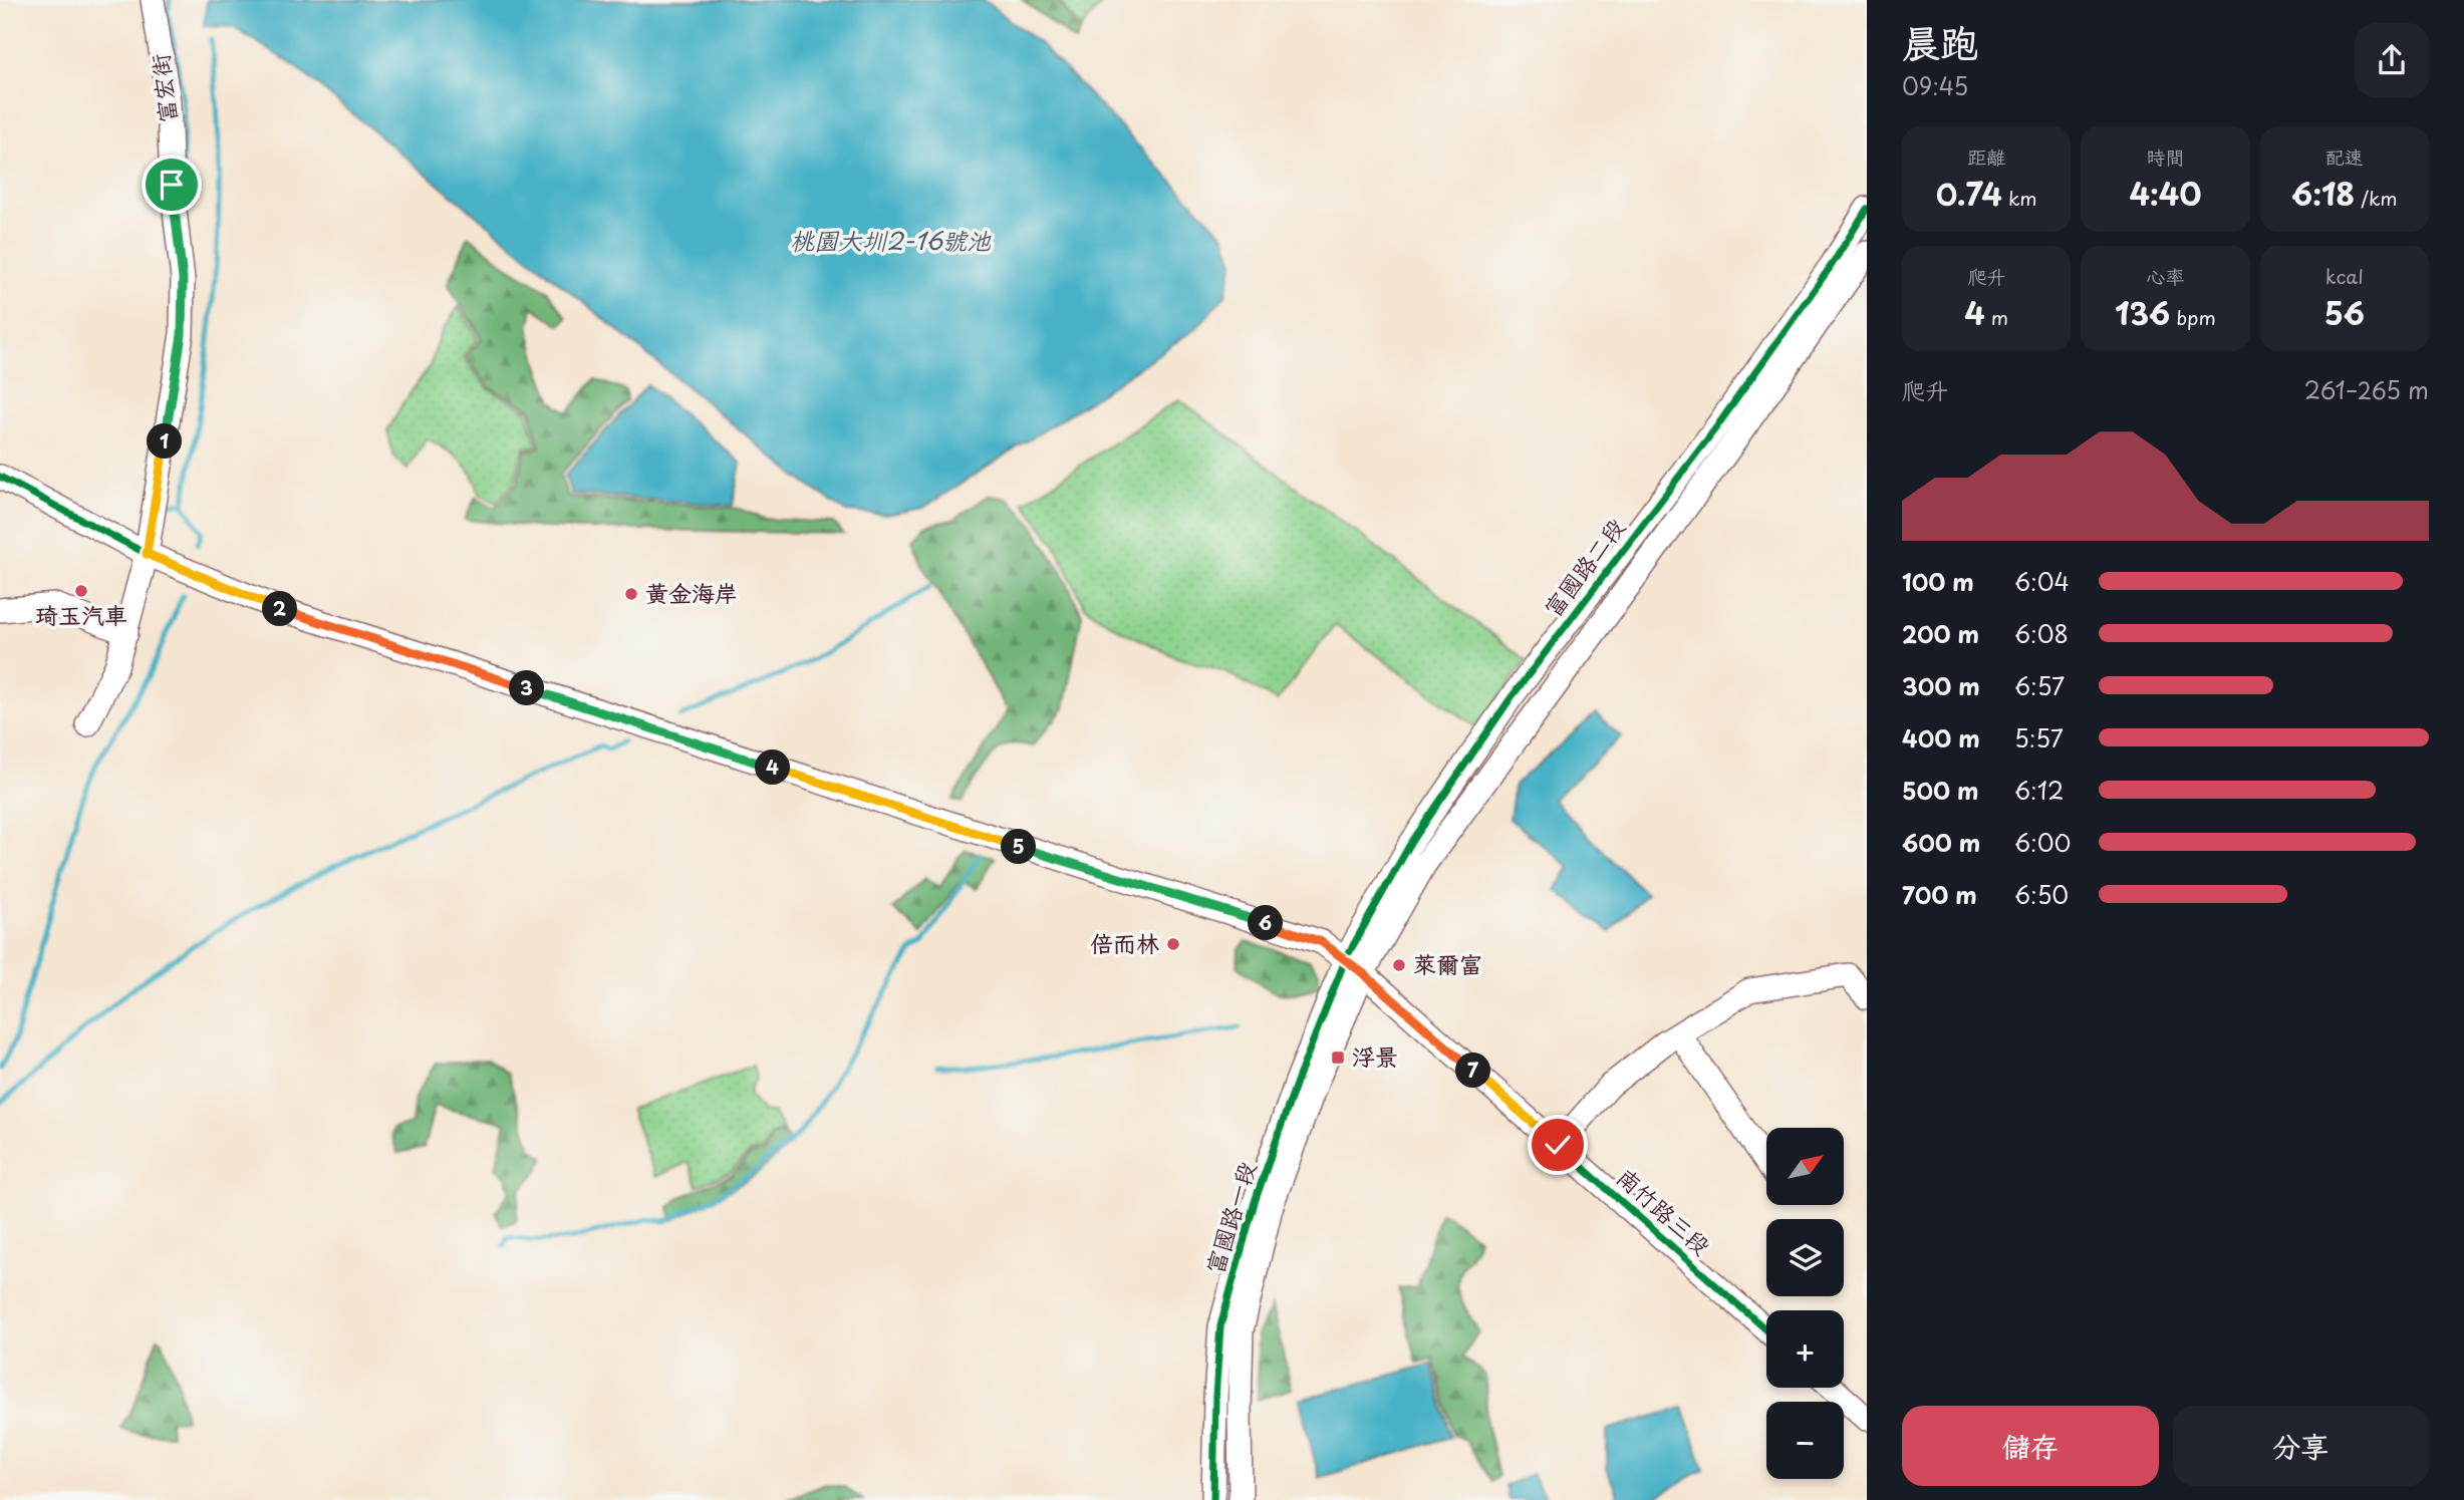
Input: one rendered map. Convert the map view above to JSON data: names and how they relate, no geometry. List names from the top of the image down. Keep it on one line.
{"streets":{"street":["富宏街","富國路二段","南竹路三段","富國路一段"]},"crossings":[["富宏街","南竹路三段"],["富國路二段","南竹路三段"],["富國路二段","富國路一段"],["南竹路三段","富國路一段"]],"water":["桃園大圳2-16號池"],"places":{"other":["琦玉汽車","黃金海岸","倍而林","萊爾富"],"transit":["浮景"]},"north":"top right","page":{"heading":["晨跑","09:45"],"stats":[["距離","0.74 km"],["時間","4:40"],["配速","6:18 /km"],["爬升","4 m"],["心率","136 bpm"],["kcal","56"]],"chart":["爬升","261–265 m"],"pins":["1","2","3","4","5","6","7"],"list":[{"name":"100 m","note":"6:04"},{"name":"200 m","note":"6:08"},{"name":"300 m","note":"6:57"},{"name":"400 m","note":"5:57"},{"name":"500 m","note":"6:12"},{"name":"600 m","note":"6:00"},{"name":"700 m","note":"6:50"}],"map_buttons":["+","−"],"buttons":["儲存","分享"]}}
